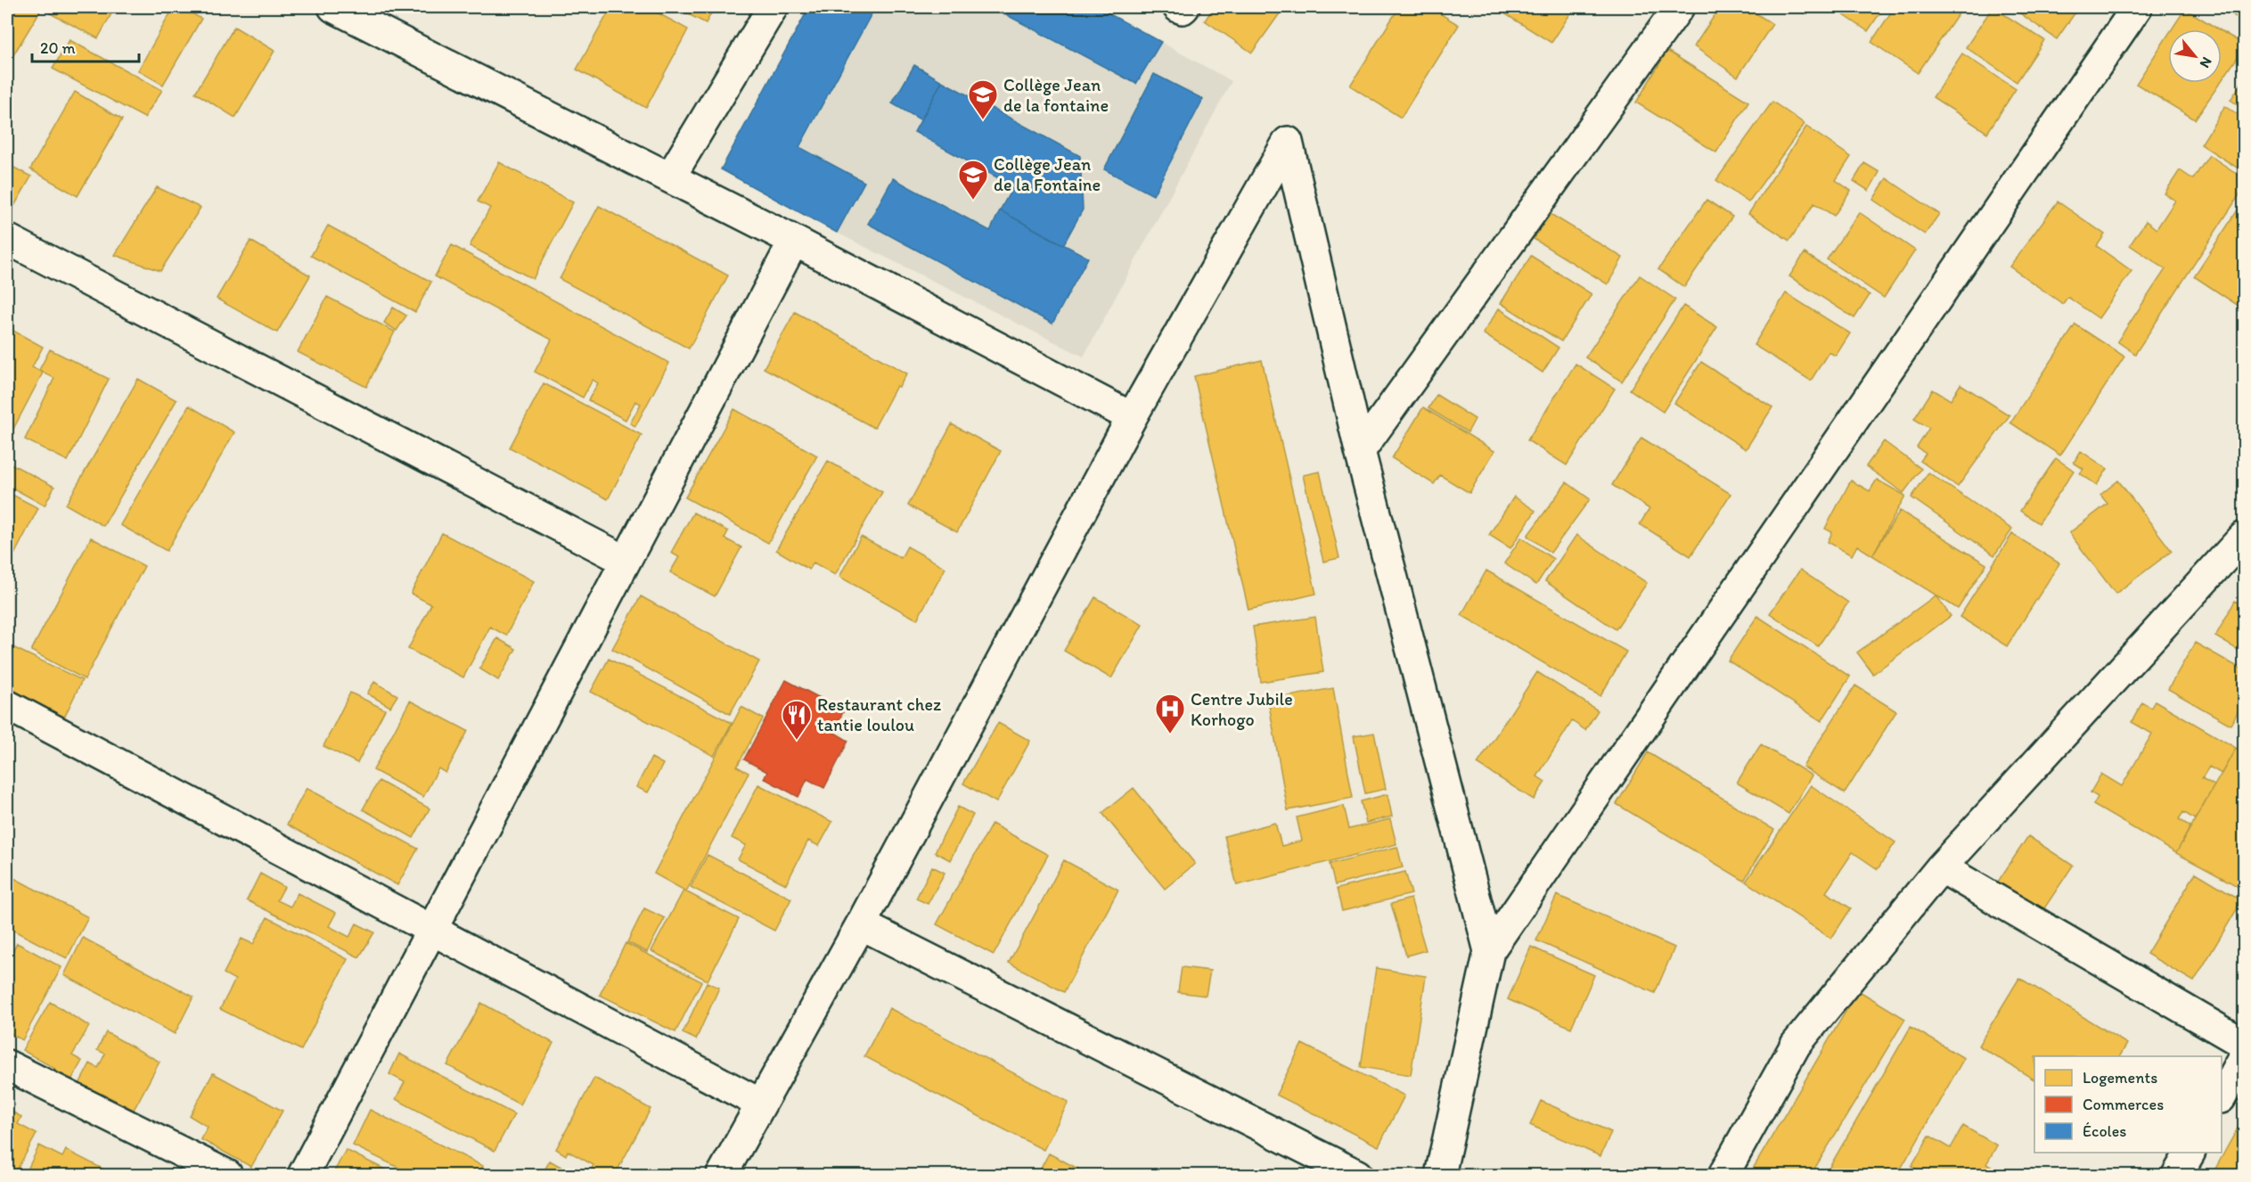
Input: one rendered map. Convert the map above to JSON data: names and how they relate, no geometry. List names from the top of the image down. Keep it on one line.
{"places":{"school or university":["Collège Jean de la fontaine","Collège Jean de la Fontaine"],"hospital":["Centre Jubile Korhogo"],"restaurant":["Restaurant chez tantie loulou"]},"legend":["Logements","Commerces","Écoles"],"scale_bar":"20 m","north":"bottom right"}
